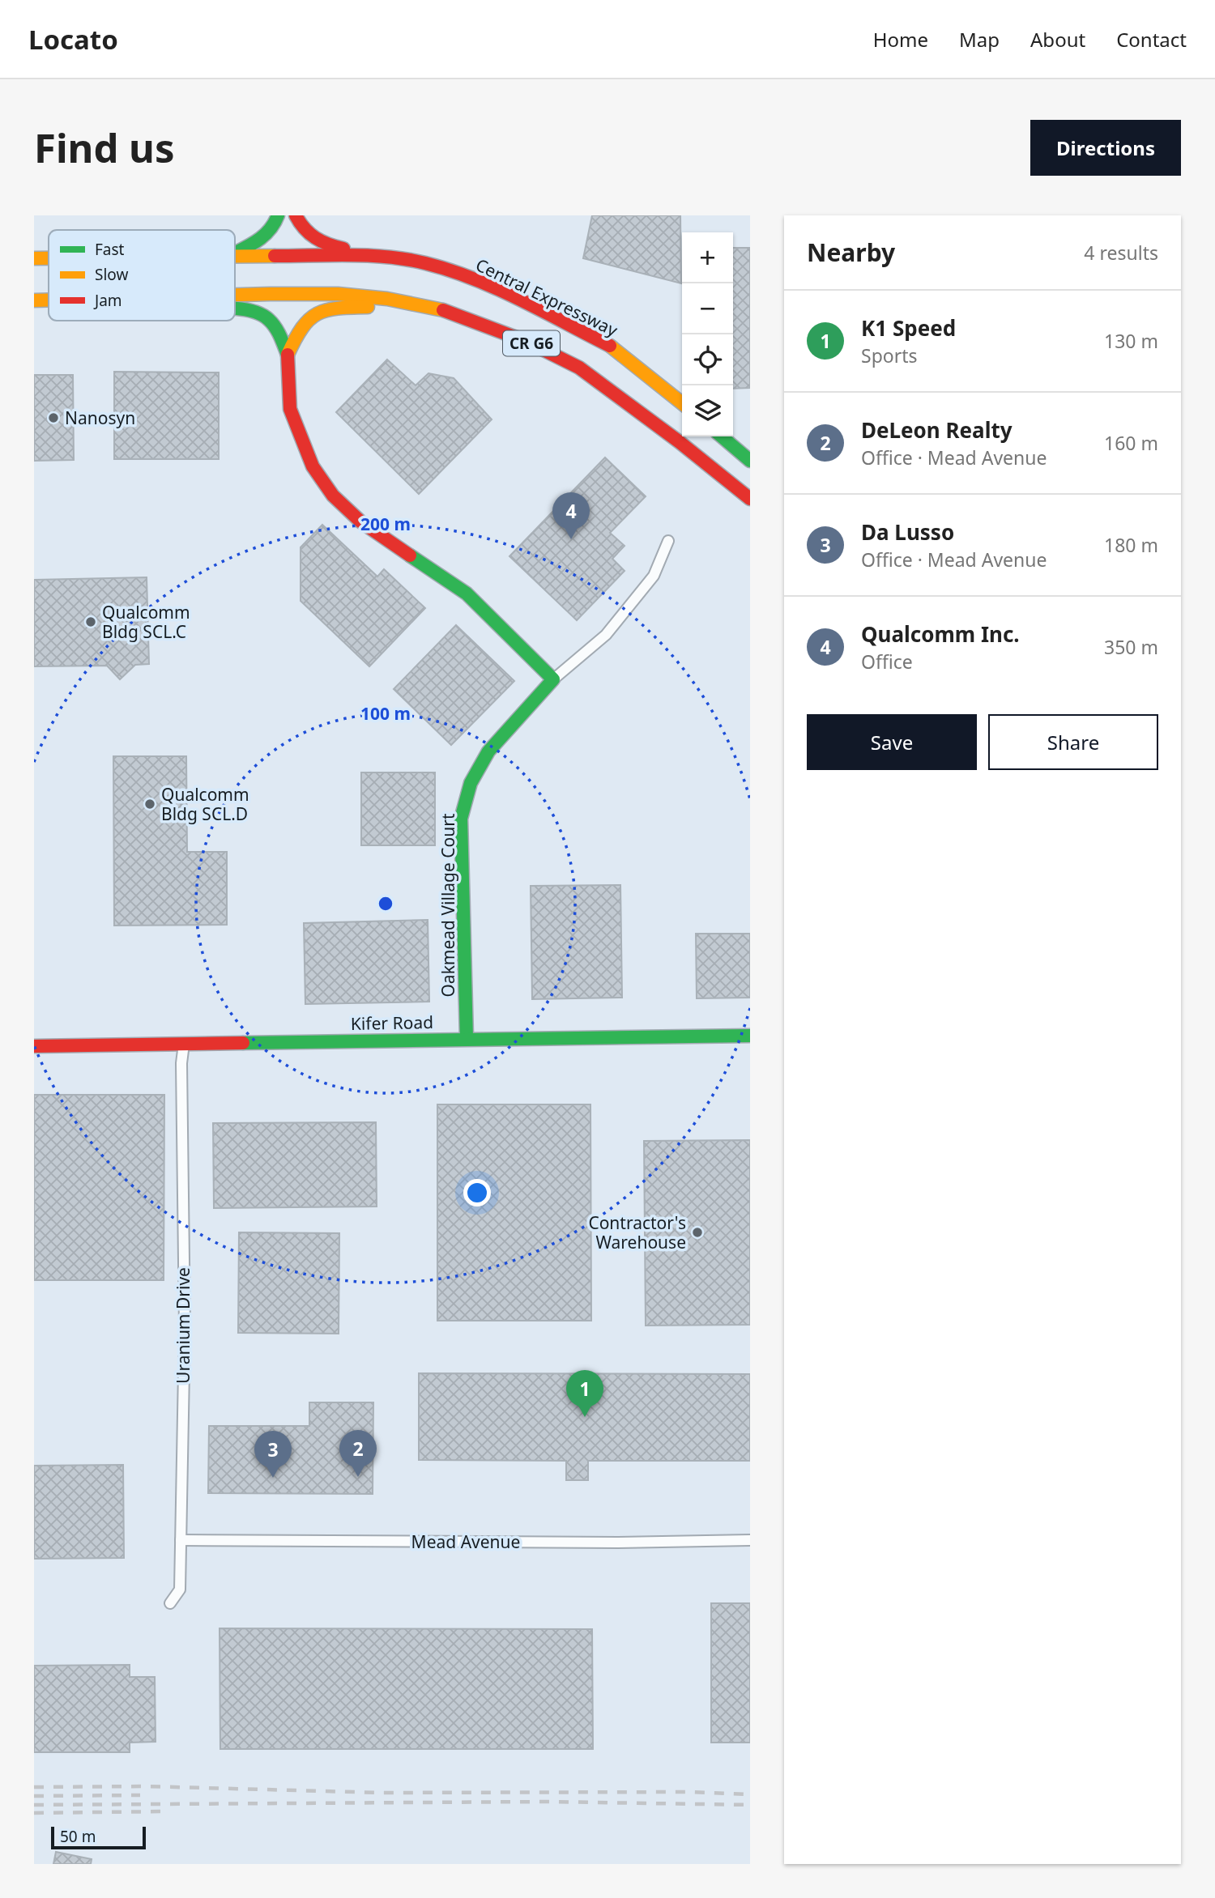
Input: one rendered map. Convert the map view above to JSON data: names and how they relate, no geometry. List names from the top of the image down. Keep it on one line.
{"streets":{"main road":["Central Expressway","CR G6","Oakmead Village Court","Kifer Road"],"street":["Uranium Drive","Mead Avenue"]},"crossings":[["Oakmead Village Court","Kifer Road"],["Kifer Road","Uranium Drive"],["Uranium Drive","Mead Avenue"]],"places":["Nanosyn","Qualcomm Bldg SCL.C","Qualcomm Bldg SCL.D","Contractor's Warehouse"],"legend":["Fast","Slow","Jam"],"scale_bar":"50 m","page":{"header":"Locato","nav":["Home","Map","About","Contact"],"buttons":["Directions",["Save","Share"]],"title":"Find us","heading":["Nearby","4 results"],"map_buttons":["+","−"],"list":[{"mark":"1","name":"K1 Speed","note":"Sports","value":"130 m"},{"mark":"2","name":"DeLeon Realty","note":"Office · Mead Avenue","value":"160 m"},{"mark":"3","name":"Da Lusso","note":"Office · Mead Avenue","value":"180 m"},{"mark":"4","name":"Qualcomm Inc.","note":"Office","value":"350 m"}],"pins":["4","1","2","3"],"scale":"50 m"},"rings":["200 m","100 m"]}
